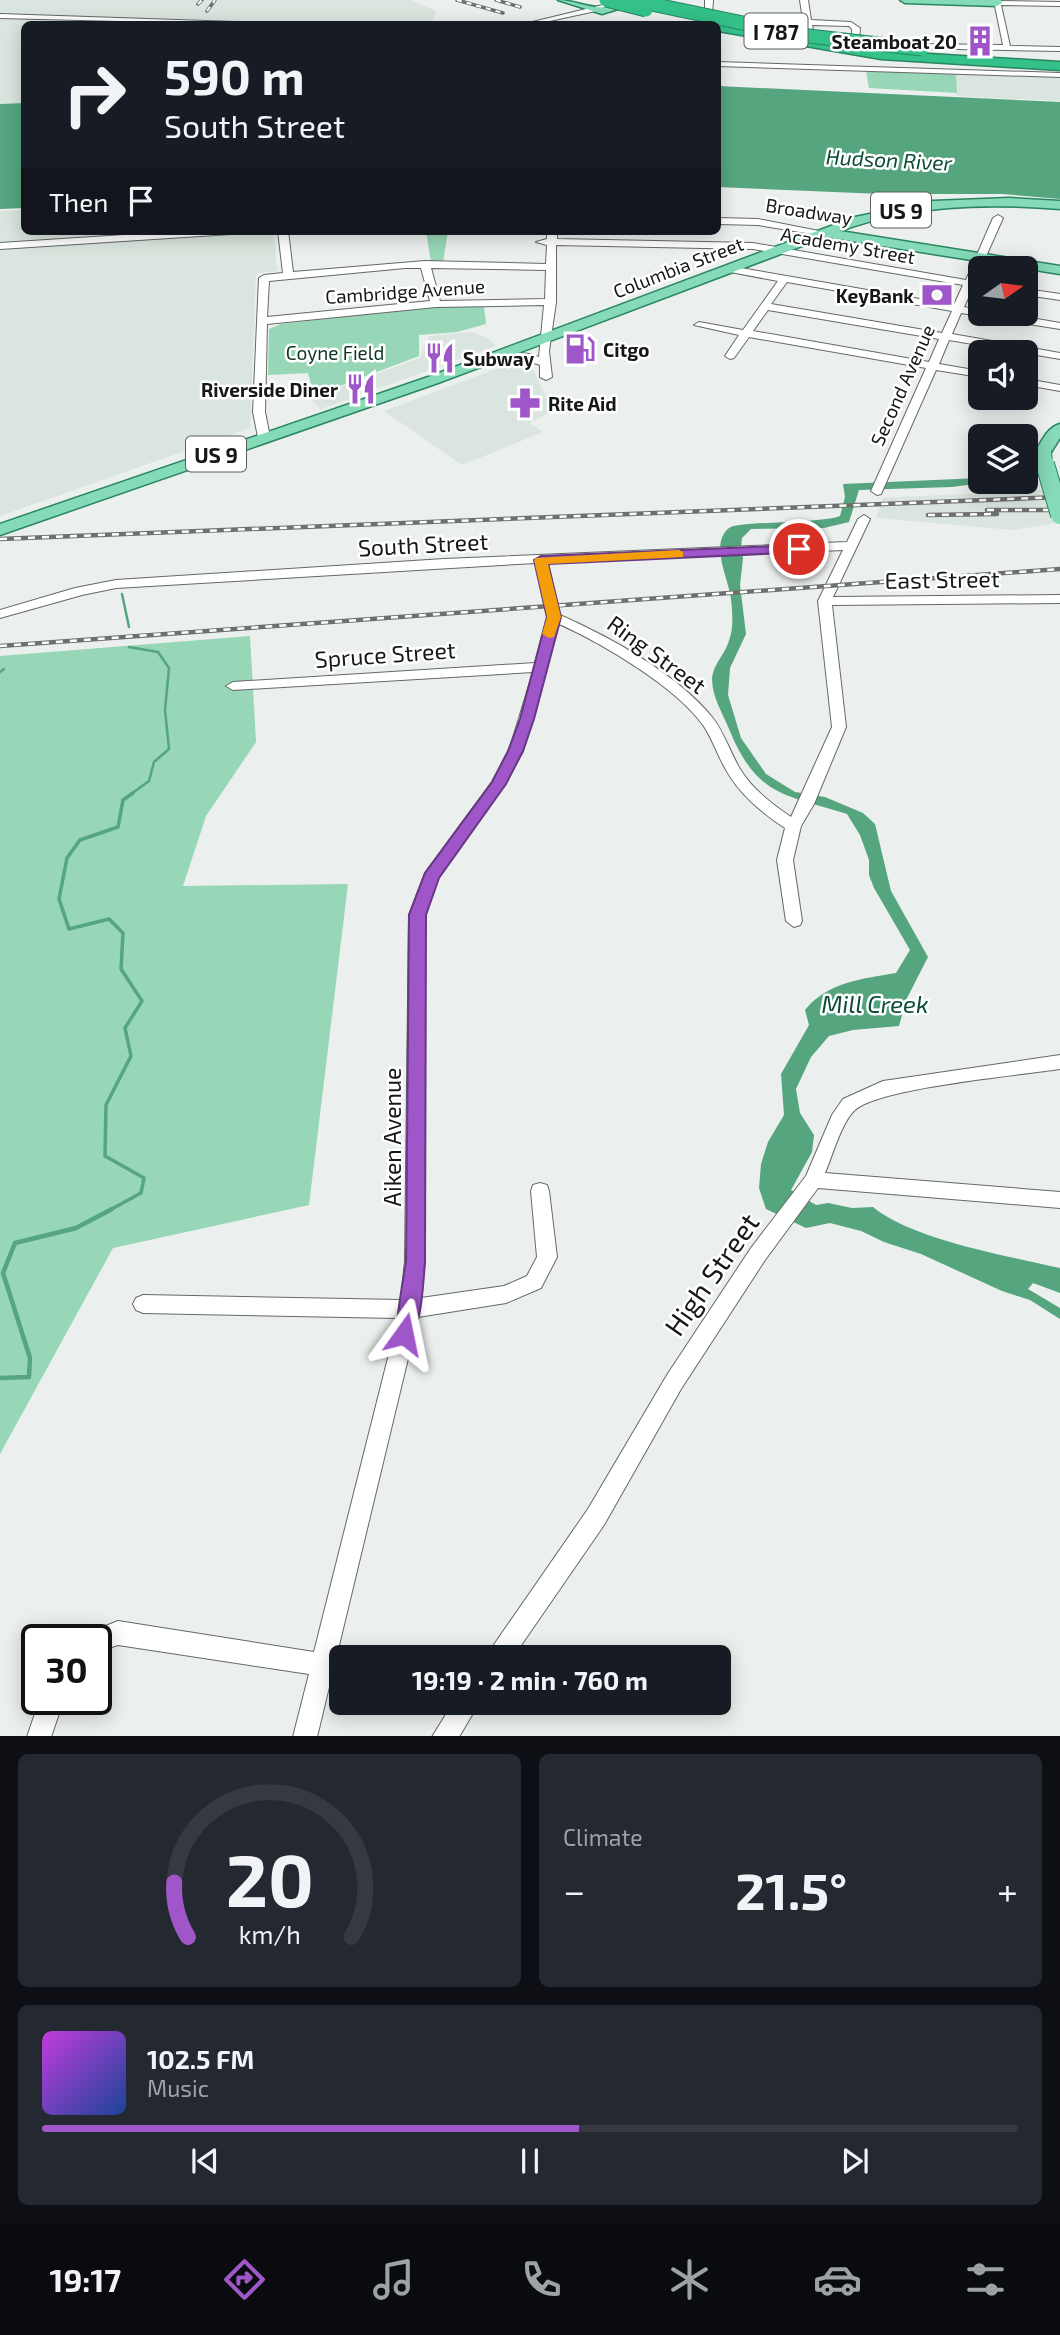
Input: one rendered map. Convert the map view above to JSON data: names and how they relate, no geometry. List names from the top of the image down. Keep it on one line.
{"streets":{"highway":["I 787"],"main road":["US 9","Broadway","Columbia Street"],"street":["Academy Street","Cambridge Avenue","Second Avenue","South Street","East Street","Spruce Street","Ring Street","Aiken Avenue","High Street"]},"crossings":[["US 9","Broadway"],["US 9","Columbia Street"],["Broadway","Columbia Street"],["Academy Street","Columbia Street"],["Academy Street","Second Avenue"],["South Street","Aiken Avenue"],["Spruce Street","Aiken Avenue"],["Ring Street","Aiken Avenue"]],"water":["Hudson River","Mill Creek"],"parks":["Coyne Field"],"places":{"building":["Steamboat 20"],"bank":["KeyBank"],"fuel station":["Citgo"],"restaurant":["Subway","Riverside Diner"],"pharmacy":["Rite Aid"]},"north":"right","page":{"turn":["590 m","South Street"],"then":"Then","limit":"30","trip":"19:19 · 2 min · 760 m","tile":"Climate","heat":["−","21.5°","+"],"song":["102.5 FM","Music"],"tabs":"19:17","gauge":["20","km/h"]}}
